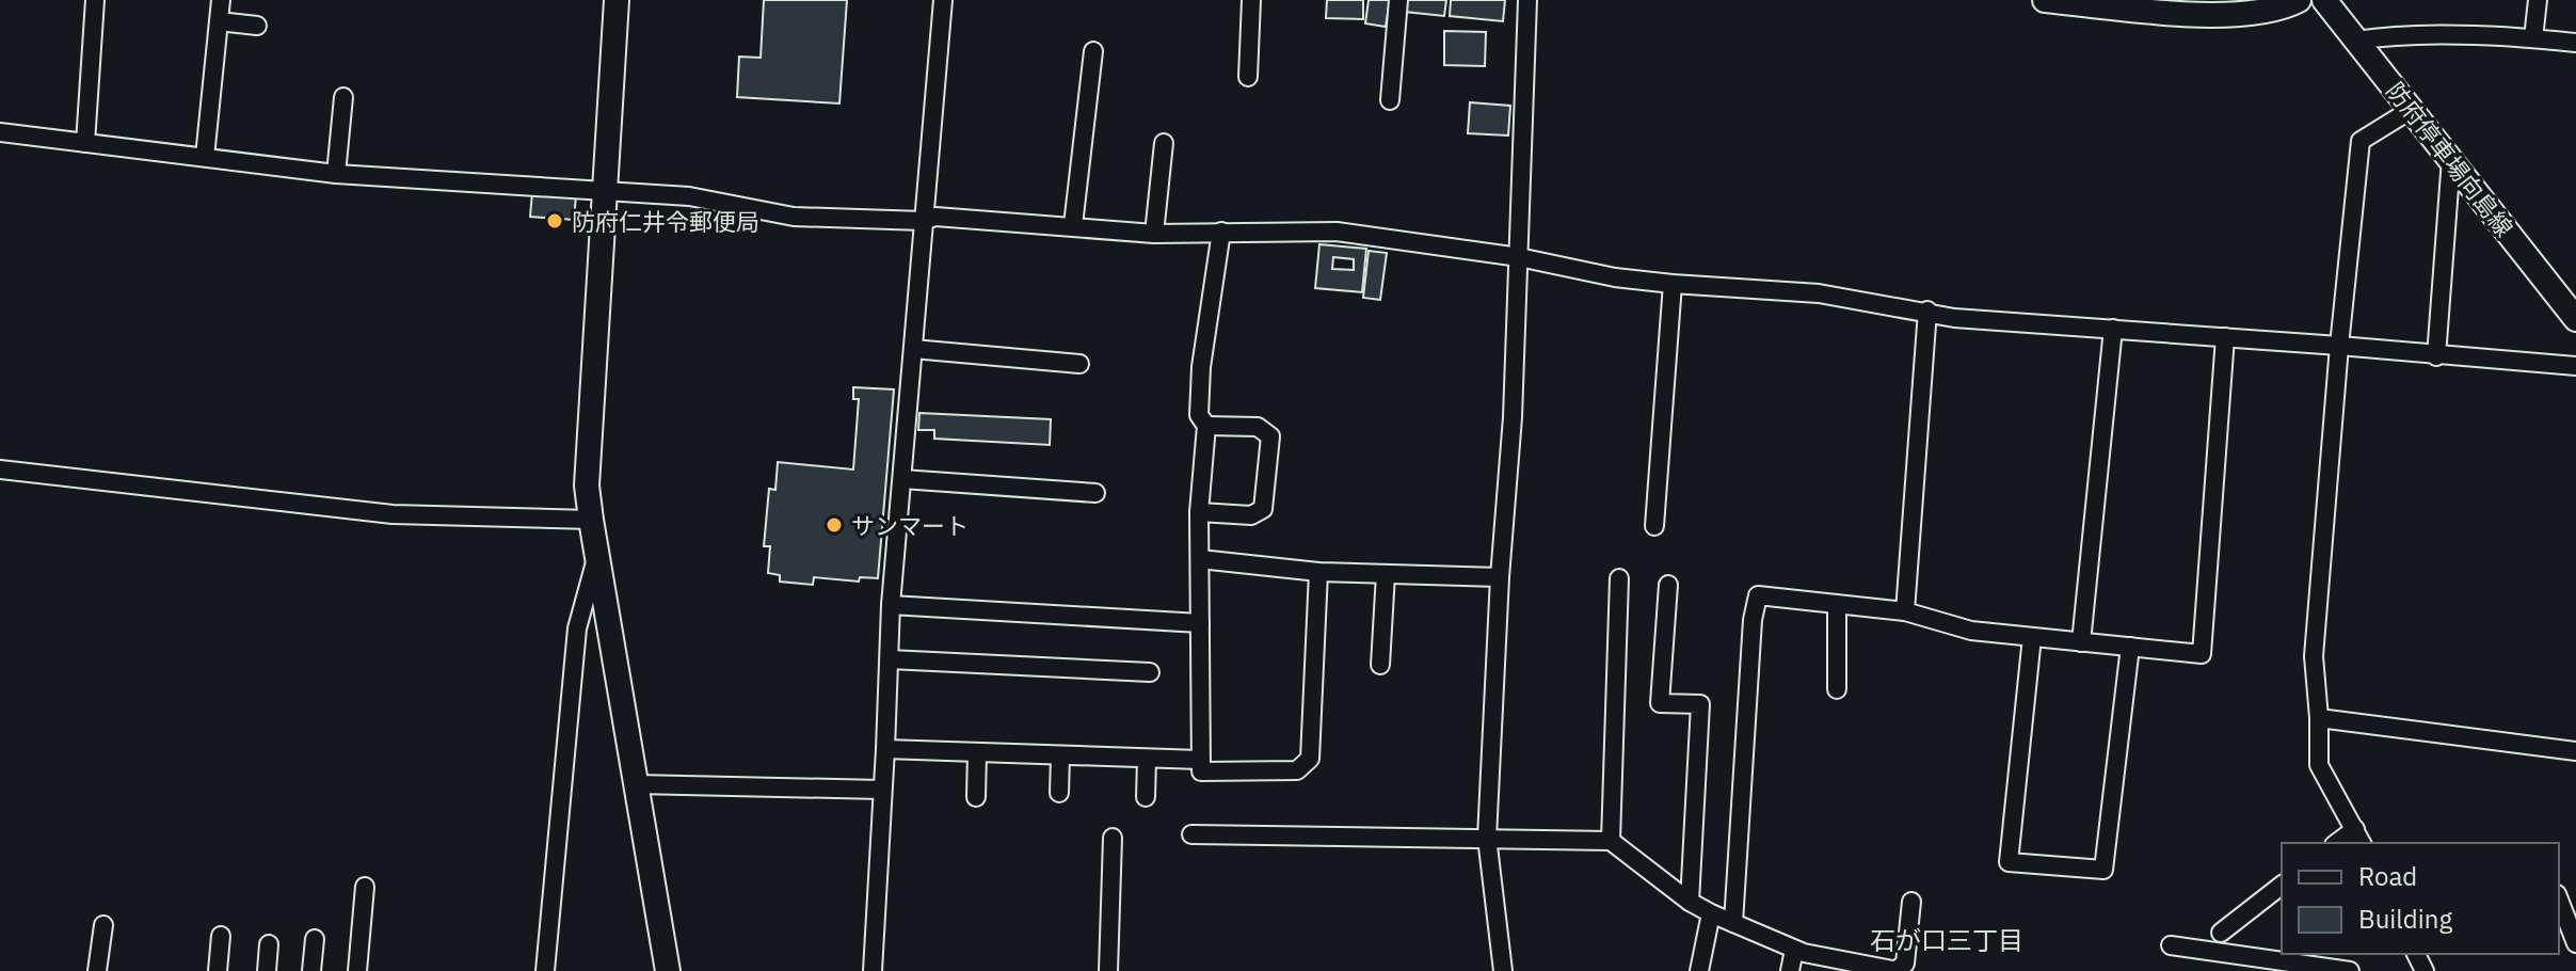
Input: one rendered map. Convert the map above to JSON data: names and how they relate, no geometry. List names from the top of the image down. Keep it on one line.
{"streets":{"street":["防府停車場向島線"]},"districts":["石が口三丁目"],"places":["防府仁井令郵便局","サンマート"],"legend":["Road","Building"]}
